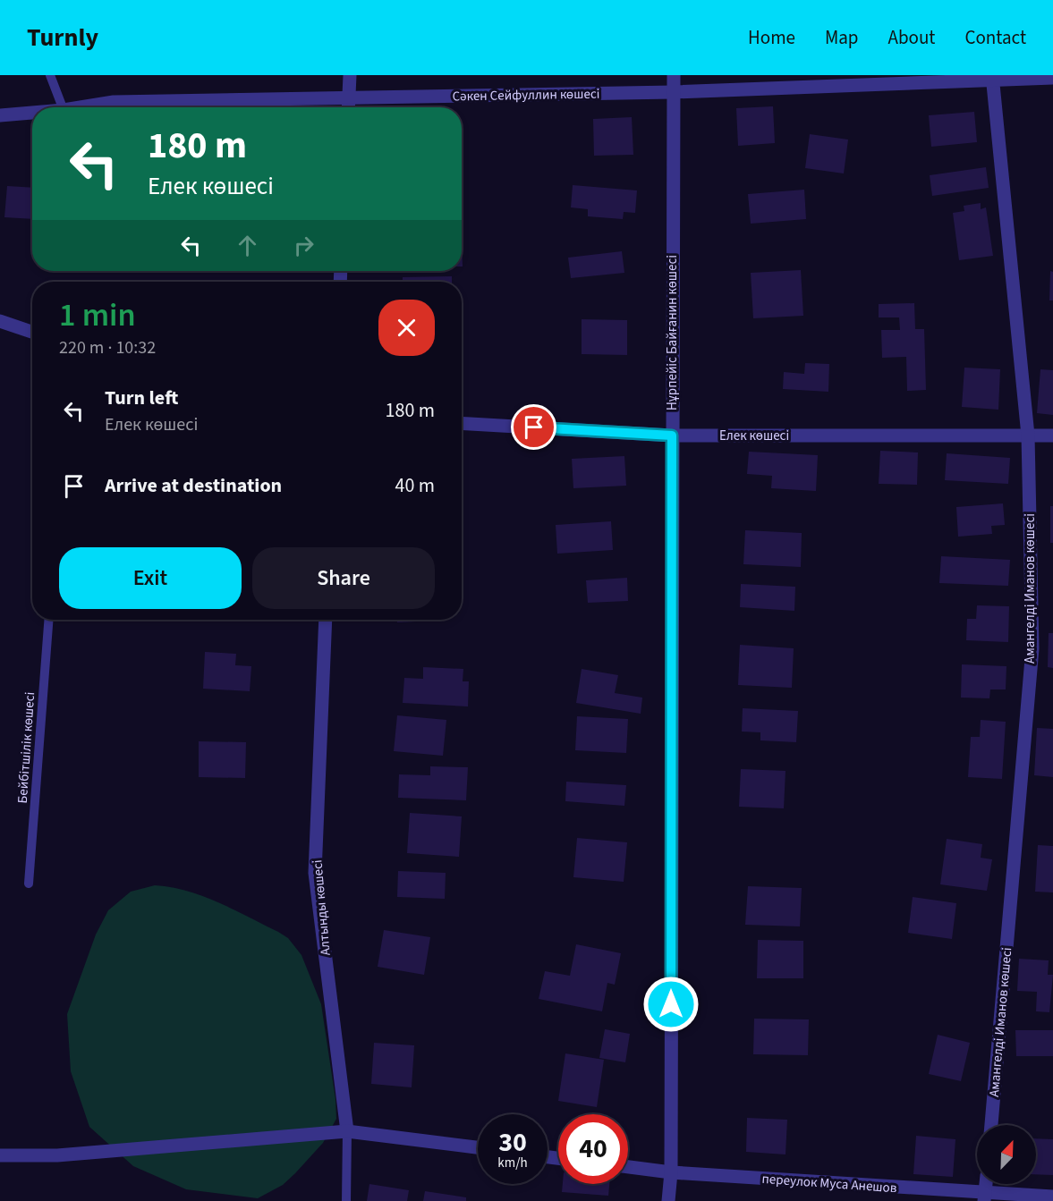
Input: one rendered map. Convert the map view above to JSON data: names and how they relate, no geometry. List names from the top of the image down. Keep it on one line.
{"streets":{"street":["Сәкен Сейфуллин көшесі","Нұрпейіс Байғанин көшесі","Елек көшесі","Амангелді Иманов көшесі","Алтынды көшесі","переулок Муса Анешов"],"lane":["Бейбітшілік көшесі"]},"crossings":[["Сәкен Сейфуллин көшесі","Нұрпейіс Байғанин көшесі"],["Сәкен Сейфуллин көшесі","Амангелді Иманов көшесі"],["Нұрпейіс Байғанин көшесі","Елек көшесі"],["Нұрпейіс Байғанин көшесі","переулок Муса Анешов"],["Елек көшесі","Амангелді Иманов көшесі"]],"north":"top right","page":{"header":"Turnly","nav":["Home","Map","About","Contact"],"turn":["180 m","Елек көшесі"],"heading":["1 min","220 m · 10:32"],"list":[{"name":"Turn left","note":"Елек көшесі","value":"180 m"},{"name":"Arrive at destination","value":"40 m"}],"buttons":["Exit","Share"],"speed":"30 km/h","limit":"40"}}
